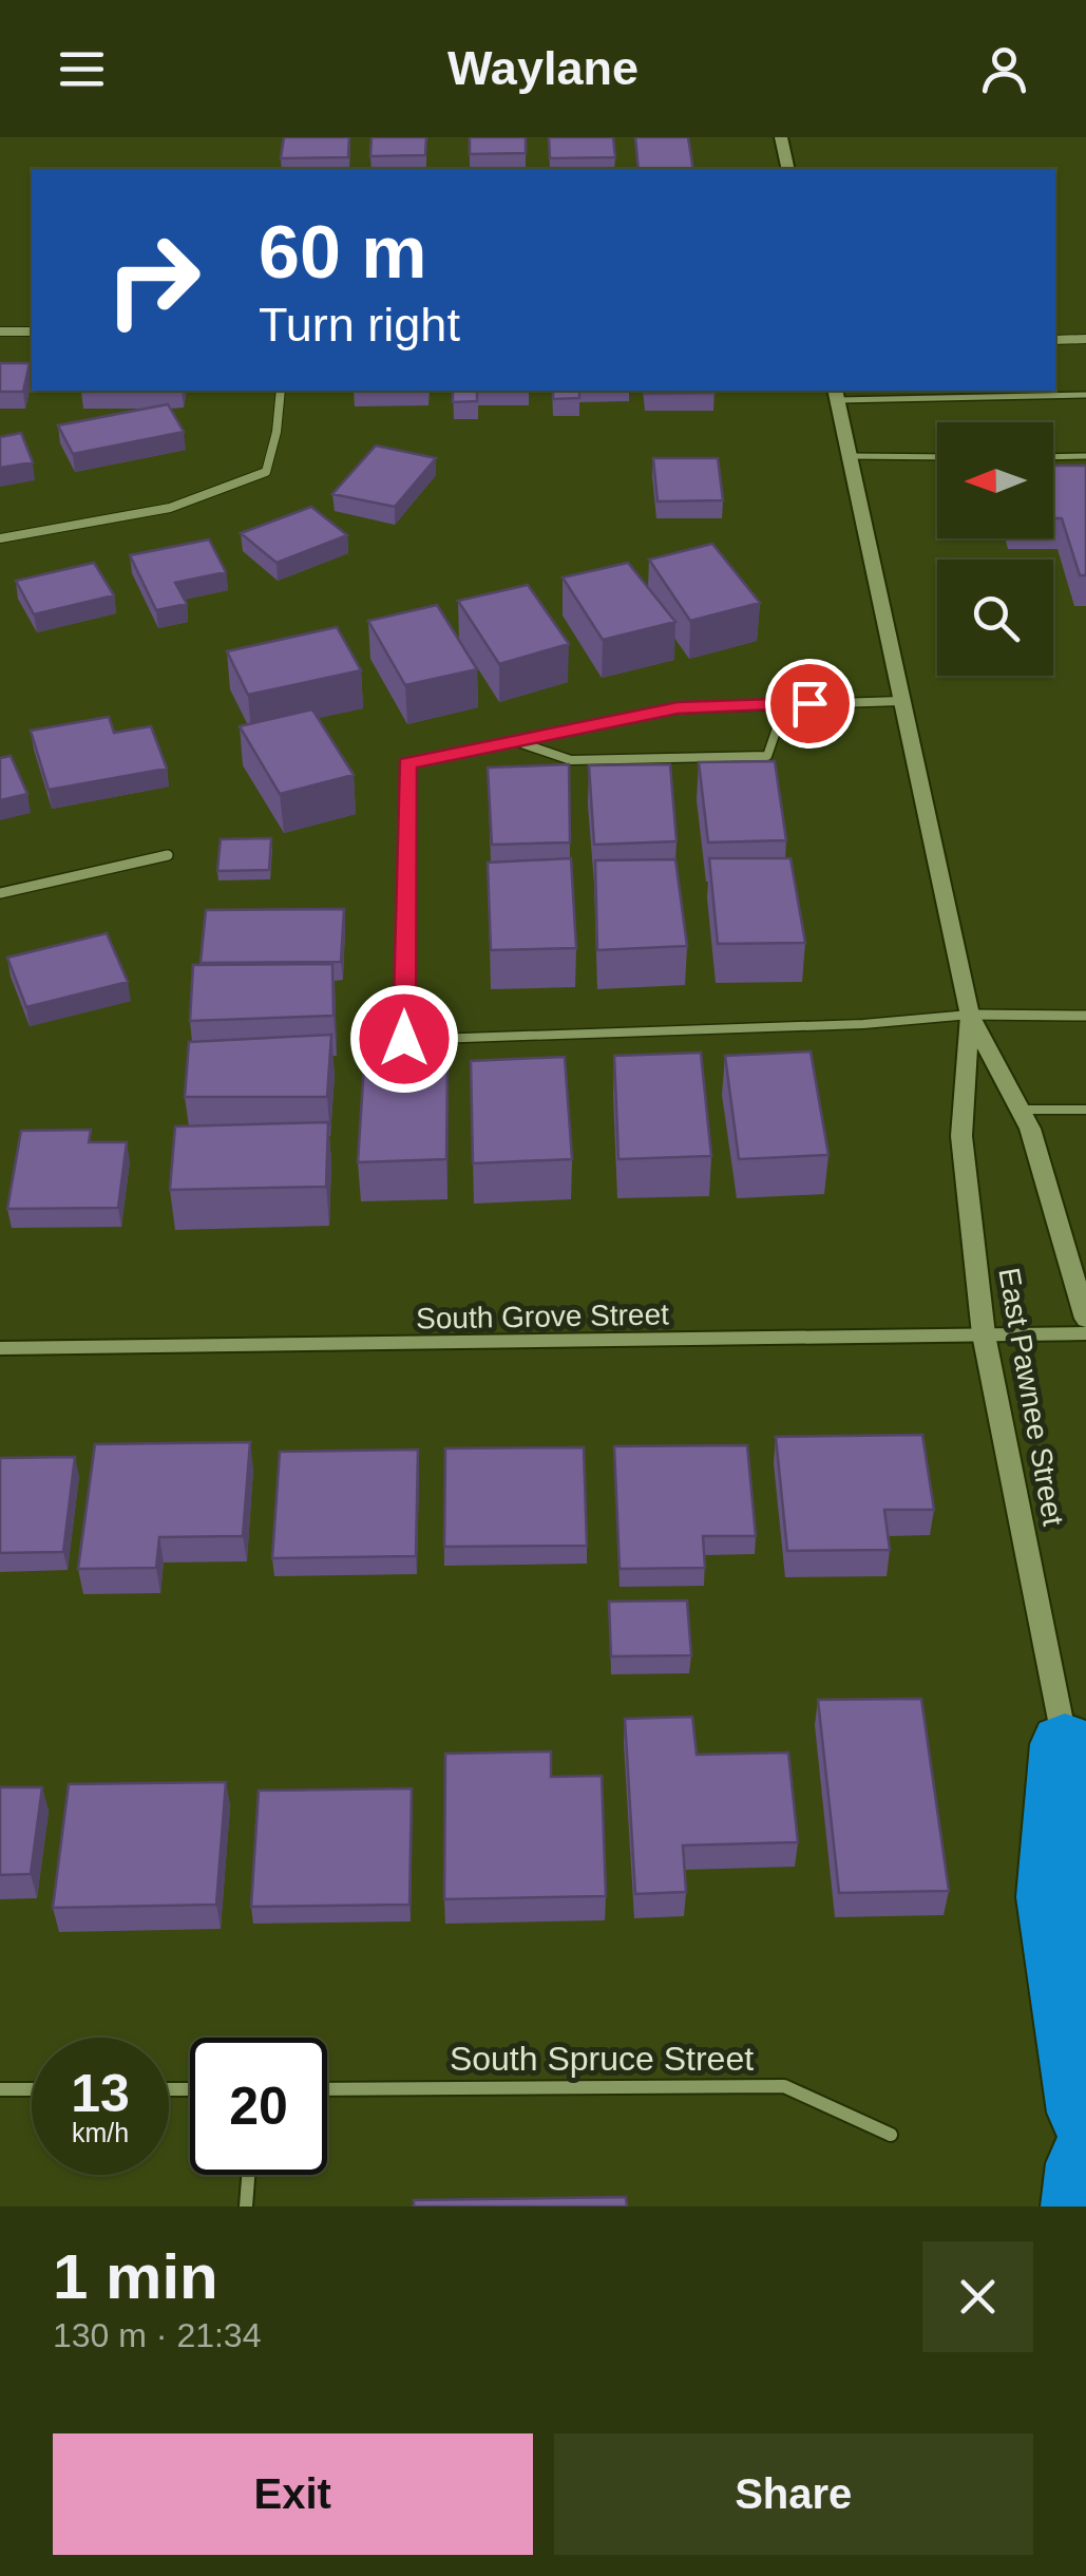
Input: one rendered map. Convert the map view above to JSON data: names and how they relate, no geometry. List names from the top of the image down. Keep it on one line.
{"streets":{"main road":["East Pawnee Street"],"street":["South Grove Street","South Spruce Street"]},"crossings":[["South Grove Street","East Pawnee Street"]],"north":"left","page":{"header":"Waylane","turn":["60 m","Turn right"],"speed":"13 km/h","limit":"20","heading":["1 min","130 m · 21:34"],"buttons":["Exit","Share"]}}
